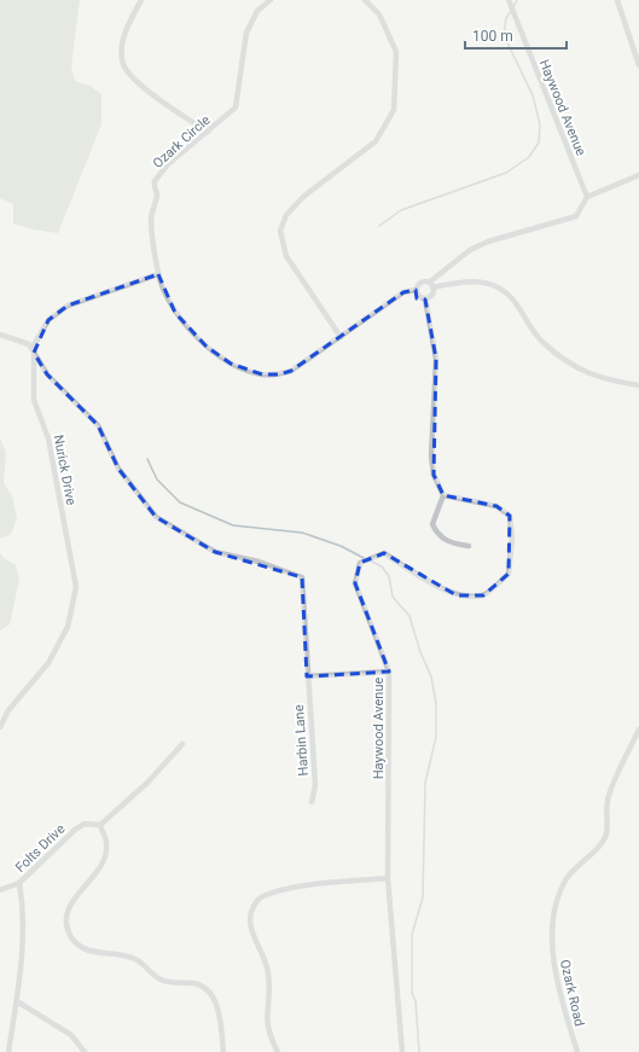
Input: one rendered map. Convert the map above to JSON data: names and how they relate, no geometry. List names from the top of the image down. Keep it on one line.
{"streets":{"street":["Haywood Avenue","Ozark Circle","Nurick Drive","Harbin Lane","Folts Drive","Ozark Road"]},"crossings":[["Ozark Circle","Nurick Drive"],["Nurick Drive","Harbin Lane"]],"scale_bar":"100 m"}
